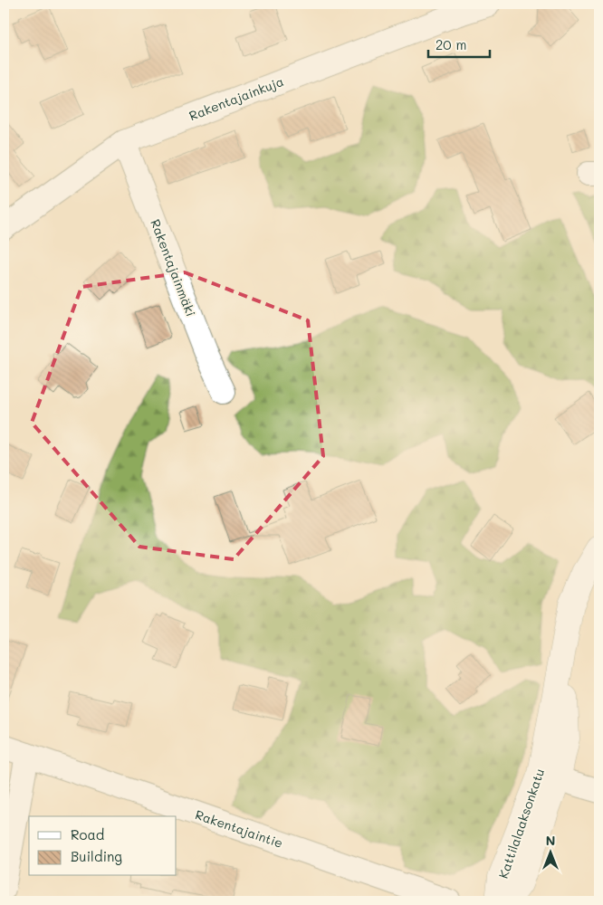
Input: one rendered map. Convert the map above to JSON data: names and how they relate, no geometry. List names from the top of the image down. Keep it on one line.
{"streets":{"street":["Rakentajainkuja","Rakentajainmäki","Kattilalaaksonkatu","Rakentajaintie"]},"crossings":[["Rakentajainkuja","Rakentajainmäki"]],"legend":["Road","Building"],"scale_bar":"20 m","north":"top"}
